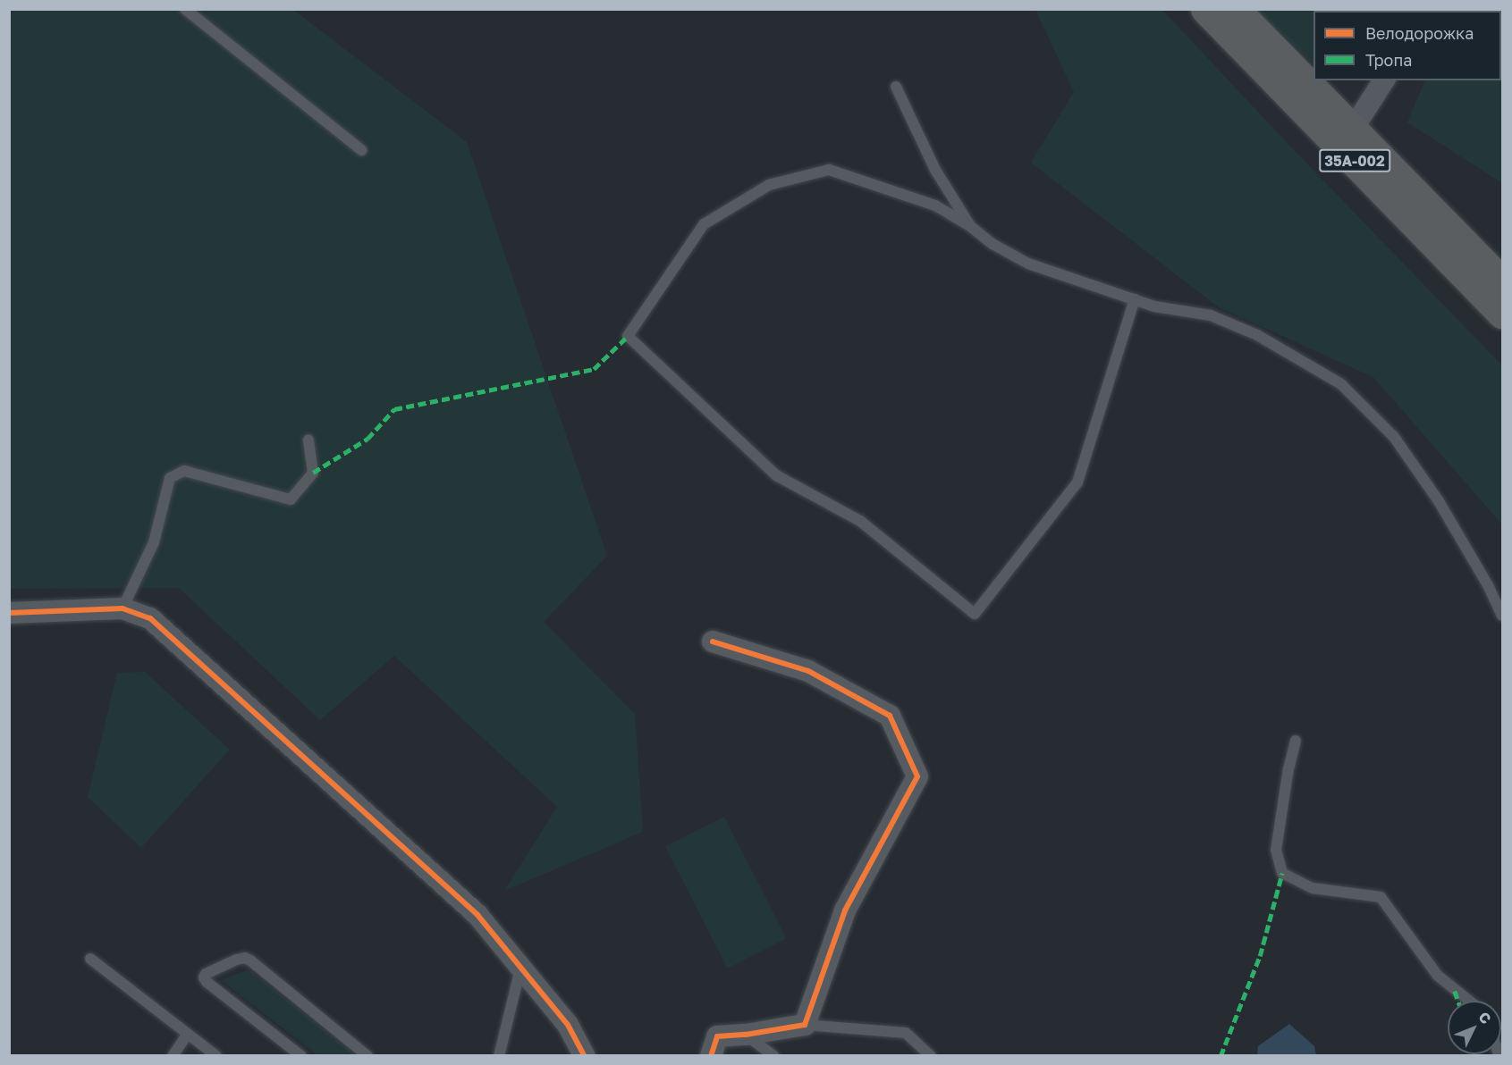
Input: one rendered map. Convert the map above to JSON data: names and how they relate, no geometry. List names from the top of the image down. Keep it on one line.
{"streets":{"highway":["35А-002"]},"legend":["Велодорожка","Тропа"],"north":"top right"}
